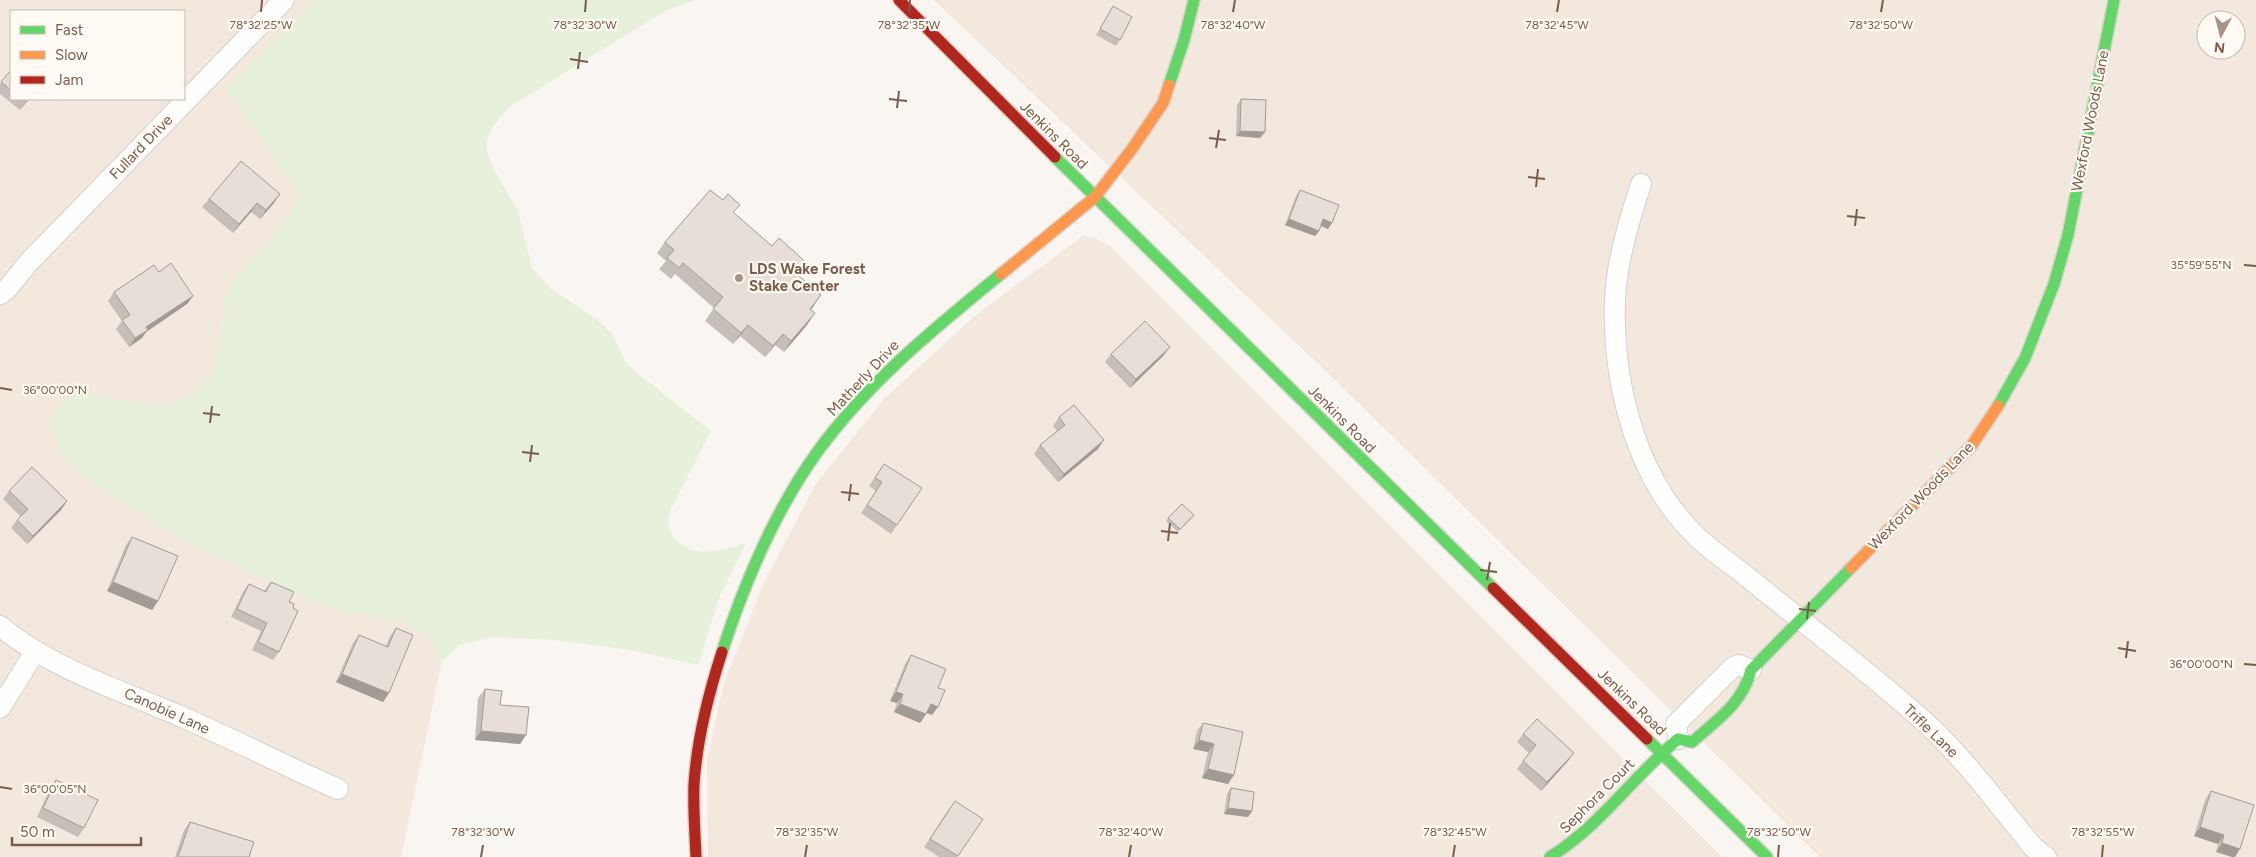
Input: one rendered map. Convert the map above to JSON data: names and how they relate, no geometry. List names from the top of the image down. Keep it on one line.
{"streets":{"street":["Wexford Woods Lane","Jenkins Road","Fullard Drive","Matherly Drive","Canobie Lane","Trifle Lane","Sephora Court"]},"crossings":[["Wexford Woods Lane","Jenkins Road"],["Wexford Woods Lane","Trifle Lane"],["Wexford Woods Lane","Sephora Court"],["Jenkins Road","Matherly Drive"],["Jenkins Road","Sephora Court"]],"places":["LDS Wake Forest Stake Center"],"legend":["Fast","Slow","Jam"],"scale_bar":"50 m","north":"bottom","coordinates":["78°32'25\"W","78°32'30\"W","78°32'35\"W","78°32'40\"W","78°32'45\"W","78°32'50\"W","35°59'55\"N","36°00'00\"N","36°00'05\"N","78°32'55\"W"]}
